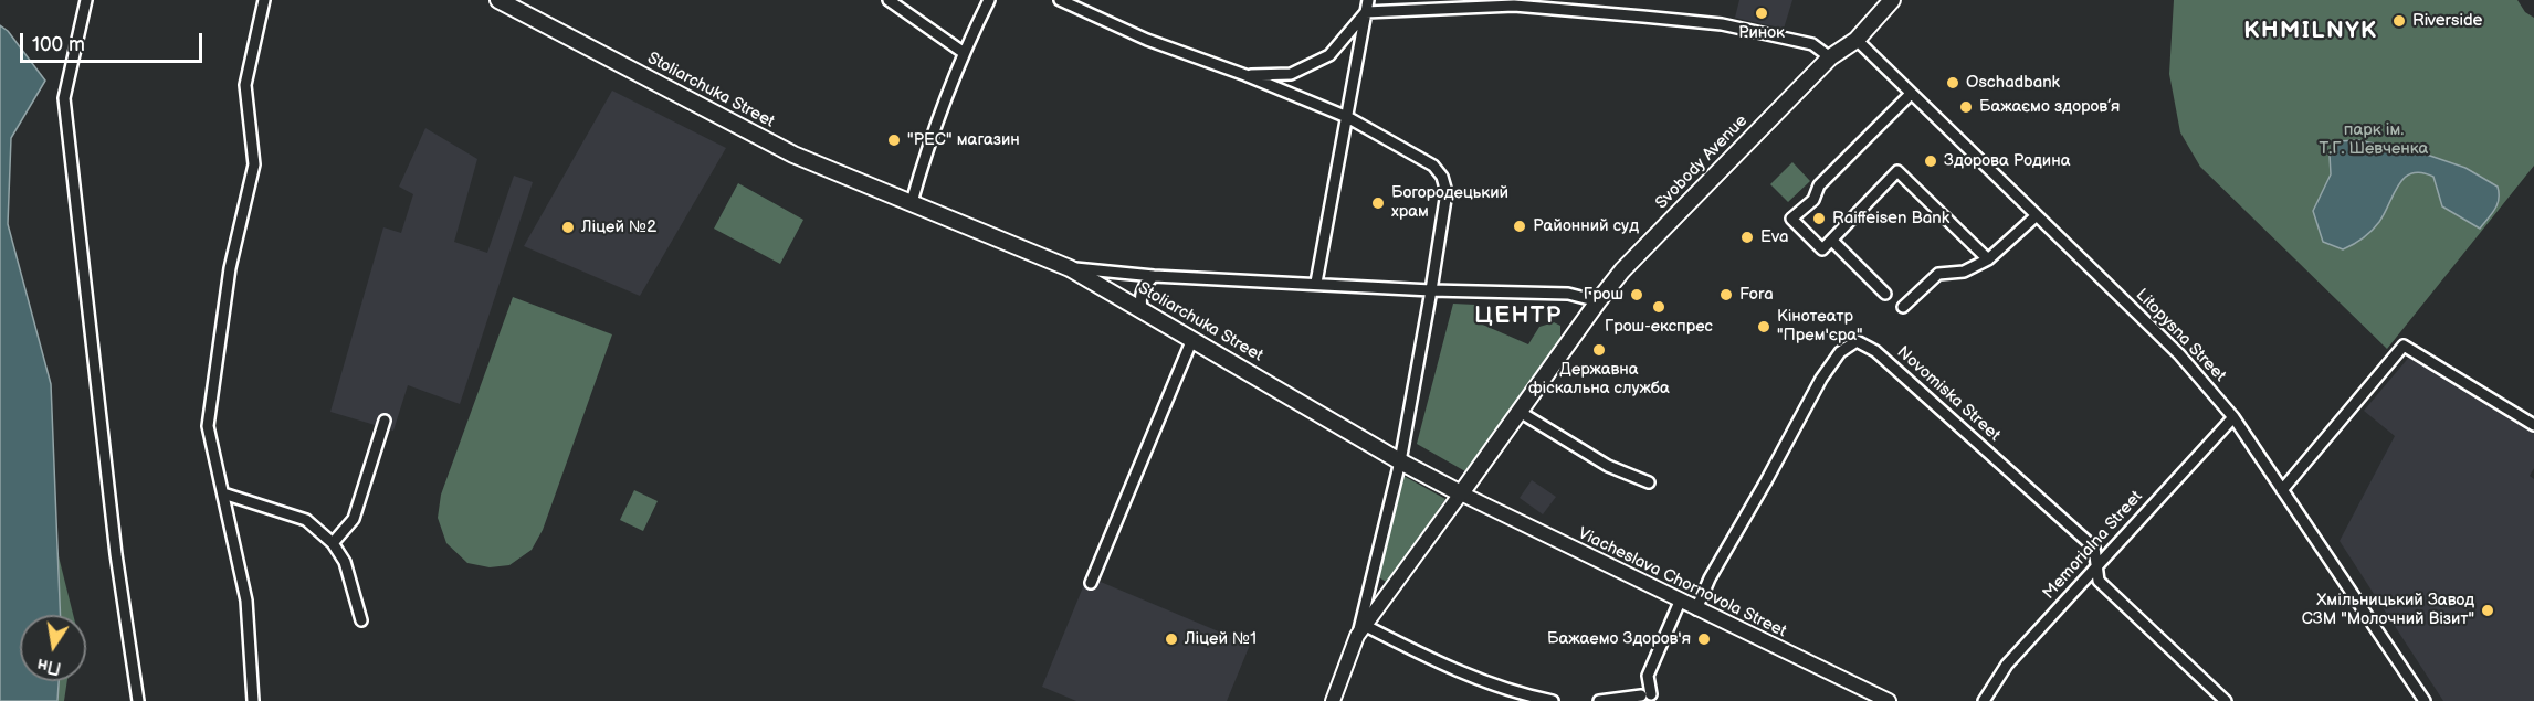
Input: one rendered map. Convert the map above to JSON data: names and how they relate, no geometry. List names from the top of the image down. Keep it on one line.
{"streets":{"main road":["Stoliarchuka Street","Svobody Avenue"],"street":["Litopysna Street","Novomiska Street","Memorialna Street","Viacheslava Chornovola Street"]},"crossings":[["Stoliarchuka Street","Svobody Avenue"],["Stoliarchuka Street","Viacheslava Chornovola Street"],["Svobody Avenue","Litopysna Street"],["Svobody Avenue","Viacheslava Chornovola Street"],["Litopysna Street","Memorialna Street"],["Novomiska Street","Memorialna Street"],["Novomiska Street","Viacheslava Chornovola Street"]],"districts":["KHMILNYK","ЦЕНТР"],"parks":["парк ім. Т.Г. Шевченка"],"places":["Ринок","Riverside","Oschadbank","Бажаємо здоров’я","\"РЕС\" магазин","Здорова Родина","Богородецький храм","Raiffeisen Bank","Районний суд","Ліцей №2","Eva","Грош","Fora","Грош-експрес","Кінотеатр \"Прем'єра\"","Державна фіскальна служба","Хмільницький Завод СЗМ \"Молочний Візит\"","Ліцей №1","Бажаемо Здоров'я"],"scale_bar":"100 m","north":"bottom"}
